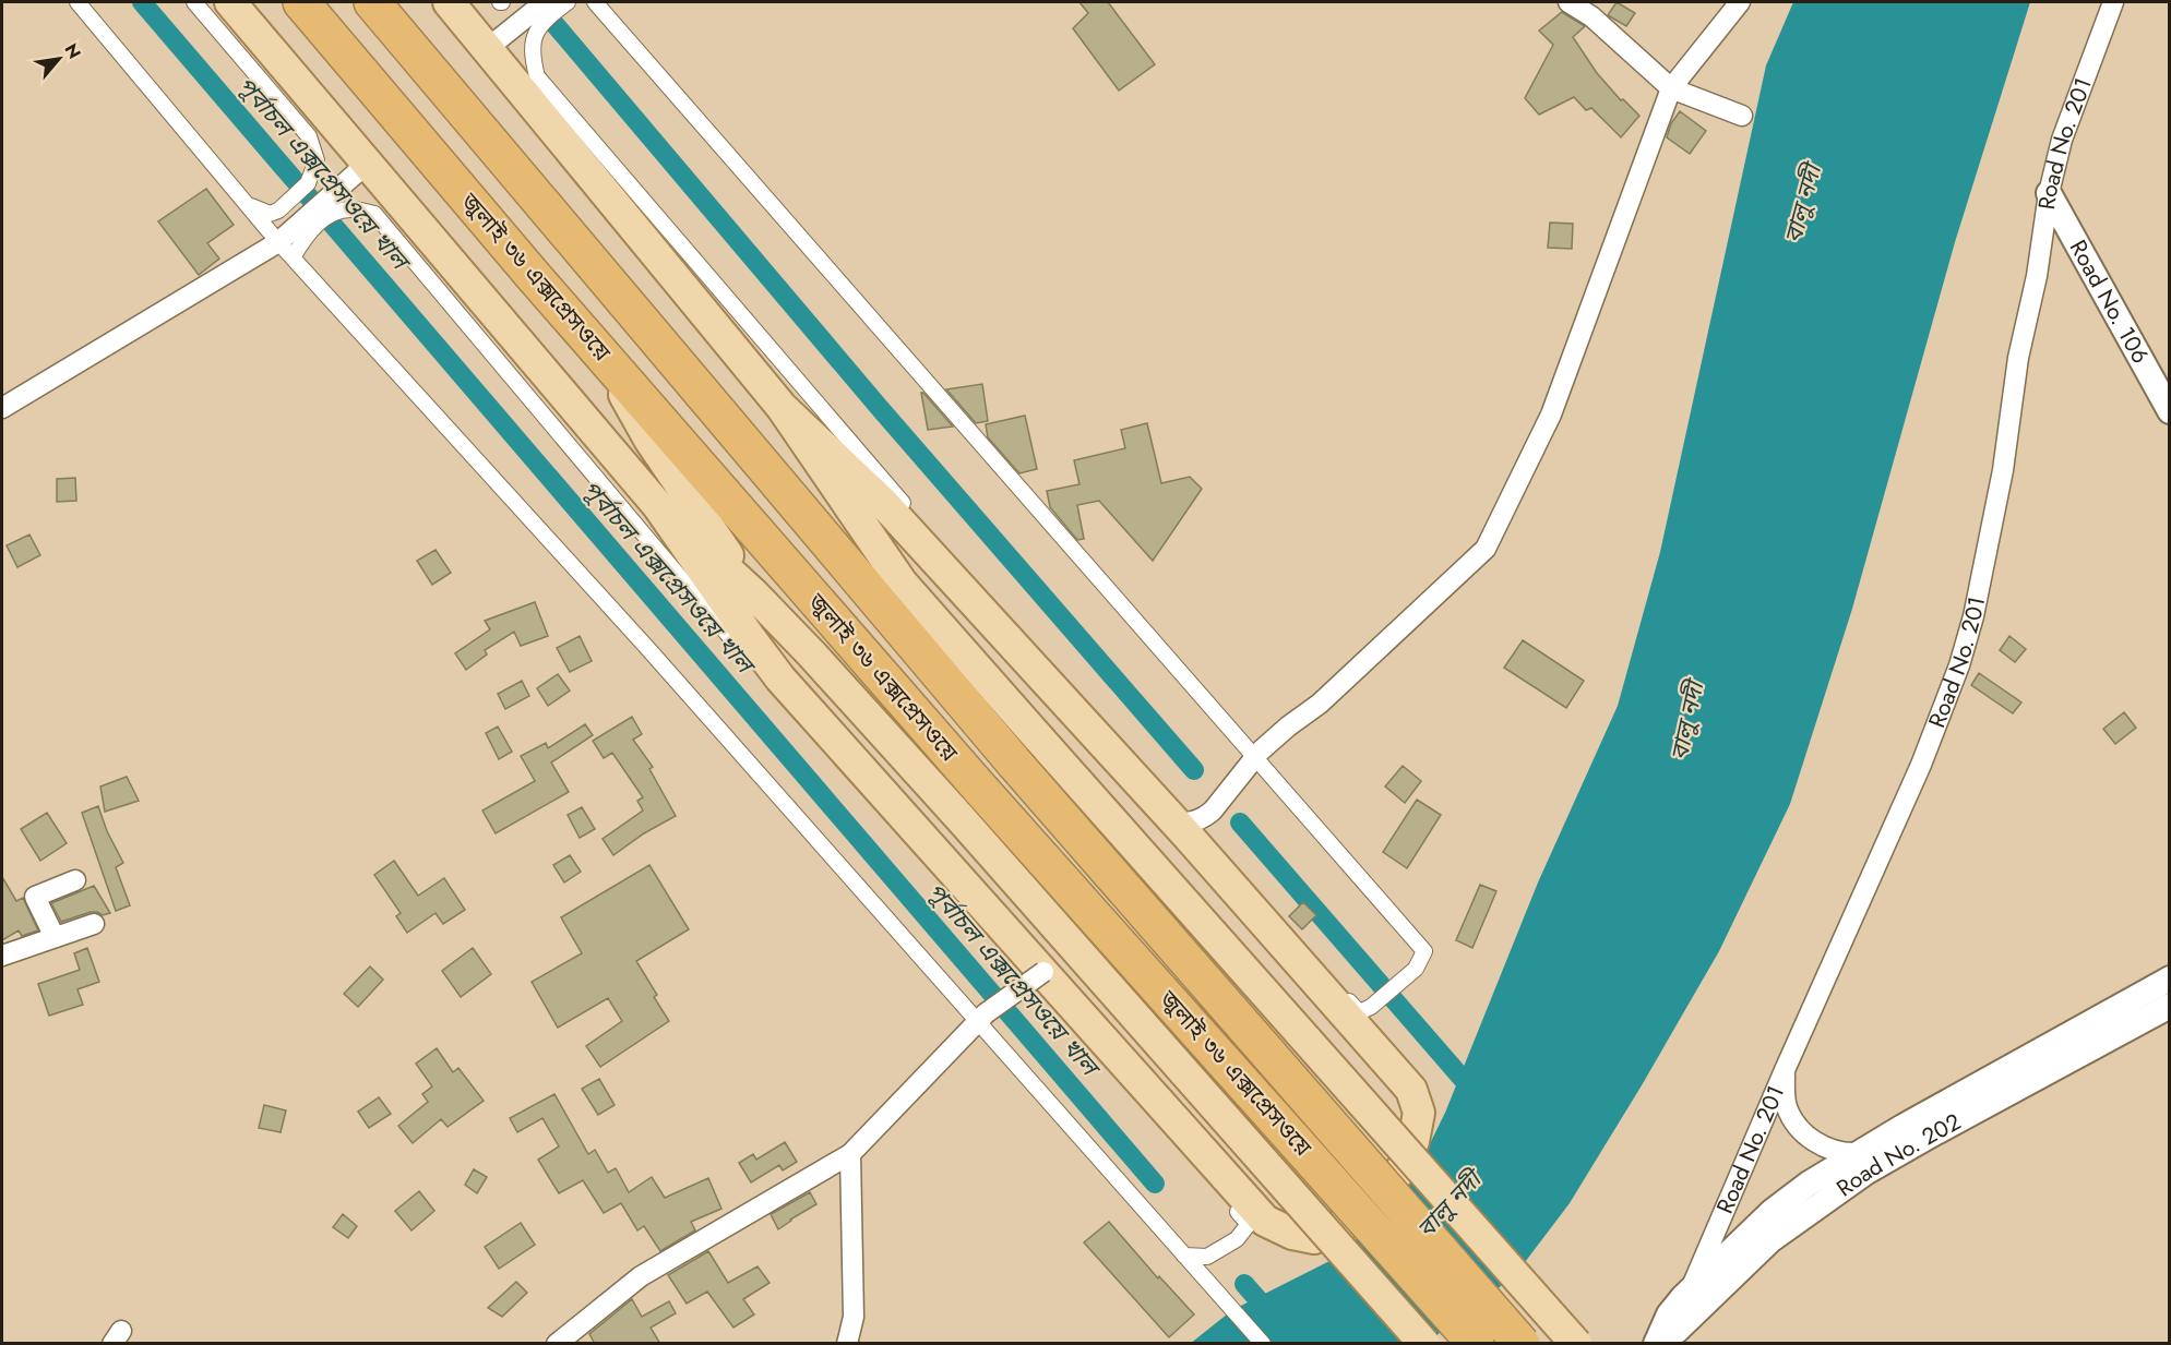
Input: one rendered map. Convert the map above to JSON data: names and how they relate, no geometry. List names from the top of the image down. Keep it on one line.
{"streets":{"highway":["জুলাই ৩৬ এক্সপ্রেসওয়ে"],"street":["Road No. 201","Road No. 106","Road No. 202"]},"crossings":[["Road No. 201","Road No. 106"],["Road No. 201","Road No. 202"]],"water":["পূর্বাচল এক্সপ্রেসওয়ে খাল","বালু নদী"],"north":"top right"}
